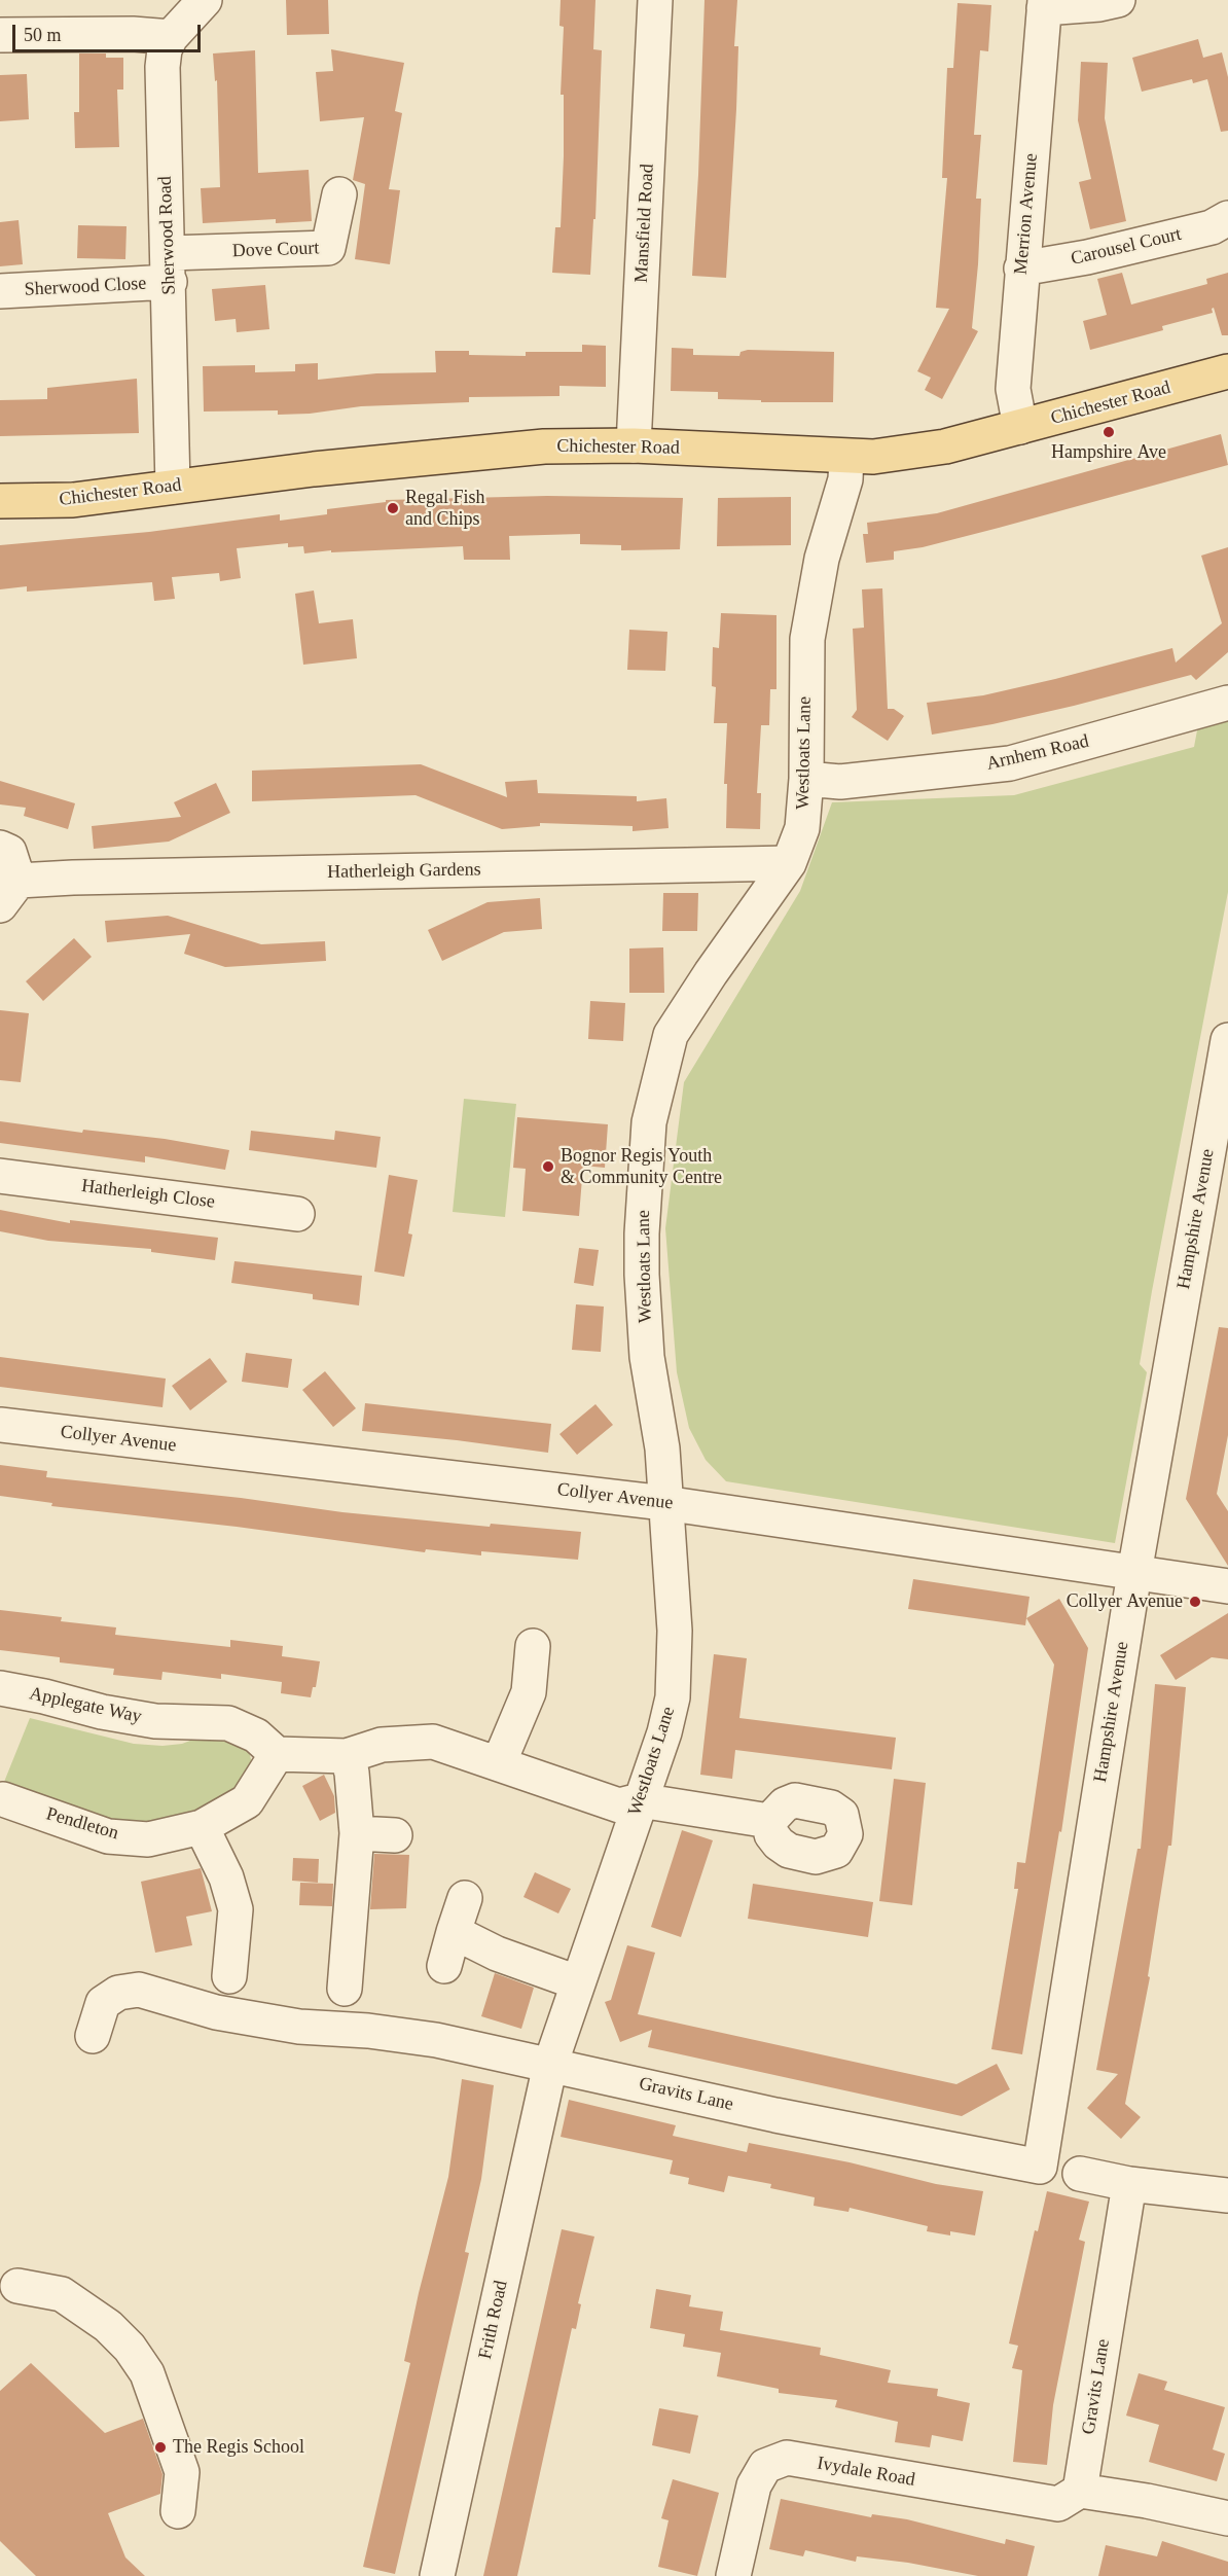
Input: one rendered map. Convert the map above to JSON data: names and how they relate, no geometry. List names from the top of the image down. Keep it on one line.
{"streets":{"main road":["Chichester Road"],"street":["Merrion Avenue","Mansfield Road","Sherwood Road","Carousel Court","Dove Court","Sherwood Close","Westloats Lane","Arnhem Road","Hatherleigh Gardens","Hatherleigh Close","Hampshire Avenue","Collyer Avenue","Applegate Way","Pendleton","Gravits Lane","Frith Road","Ivydale Road"]},"crossings":[["Merrion Avenue","Carousel Court"],["Merrion Avenue","Chichester Road"],["Mansfield Road","Chichester Road"],["Sherwood Road","Dove Court"],["Sherwood Road","Sherwood Close"],["Sherwood Road","Chichester Road"],["Dove Court","Sherwood Close"],["Chichester Road","Westloats Lane"],["Westloats Lane","Arnhem Road"],["Westloats Lane","Hatherleigh Gardens"],["Westloats Lane","Collyer Avenue"],["Westloats Lane","Gravits Lane"],["Westloats Lane","Frith Road"],["Hampshire Avenue","Collyer Avenue"],["Hampshire Avenue","Gravits Lane"],["Applegate Way","Pendleton"],["Gravits Lane","Frith Road"],["Gravits Lane","Ivydale Road"]],"places":["Hampshire Ave","Regal Fish and Chips","Bognor Regis Youth & Community Centre","Collyer Avenue","The Regis School"],"scale_bar":"50 m"}
